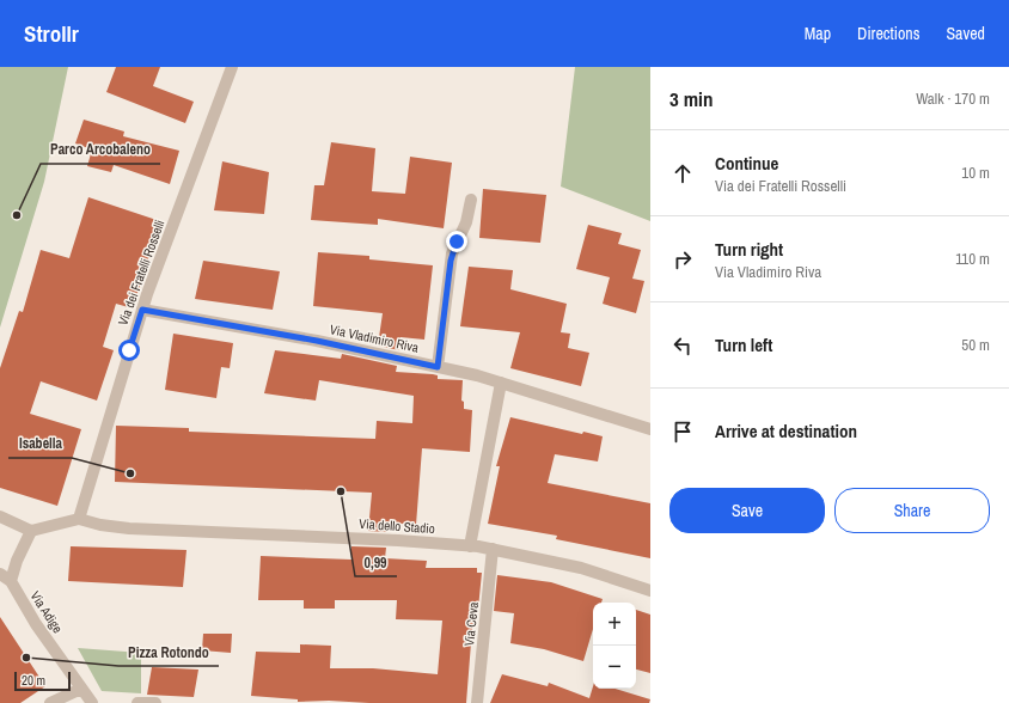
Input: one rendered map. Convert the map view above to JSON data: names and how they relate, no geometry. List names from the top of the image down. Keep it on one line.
{"streets":{"street":["Via dei Fratelli Rosselli","Via Vladimiro Riva","Via dello Stadio","Via Adige","Via Ceva"]},"crossings":[["Via dei Fratelli Rosselli","Via Vladimiro Riva"],["Via dei Fratelli Rosselli","Via dello Stadio"],["Via dello Stadio","Via Ceva"]],"places":["Parco Arcobaleno","Isabella","0,99","Pizza Rotondo"],"scale_bar":"20 m","page":{"header":"Strollr","nav":["Map","Directions","Saved"],"heading":["3 min","Walk · 170 m"],"list":[["Continue","Via dei Fratelli Rosselli","10 m"],["Turn right","Via Vladimiro Riva","110 m"],["Turn left","50 m"],"Arrive at destination"],"buttons":["Save","Share"],"map_buttons":["+","−"],"scale":"20 m"}}
